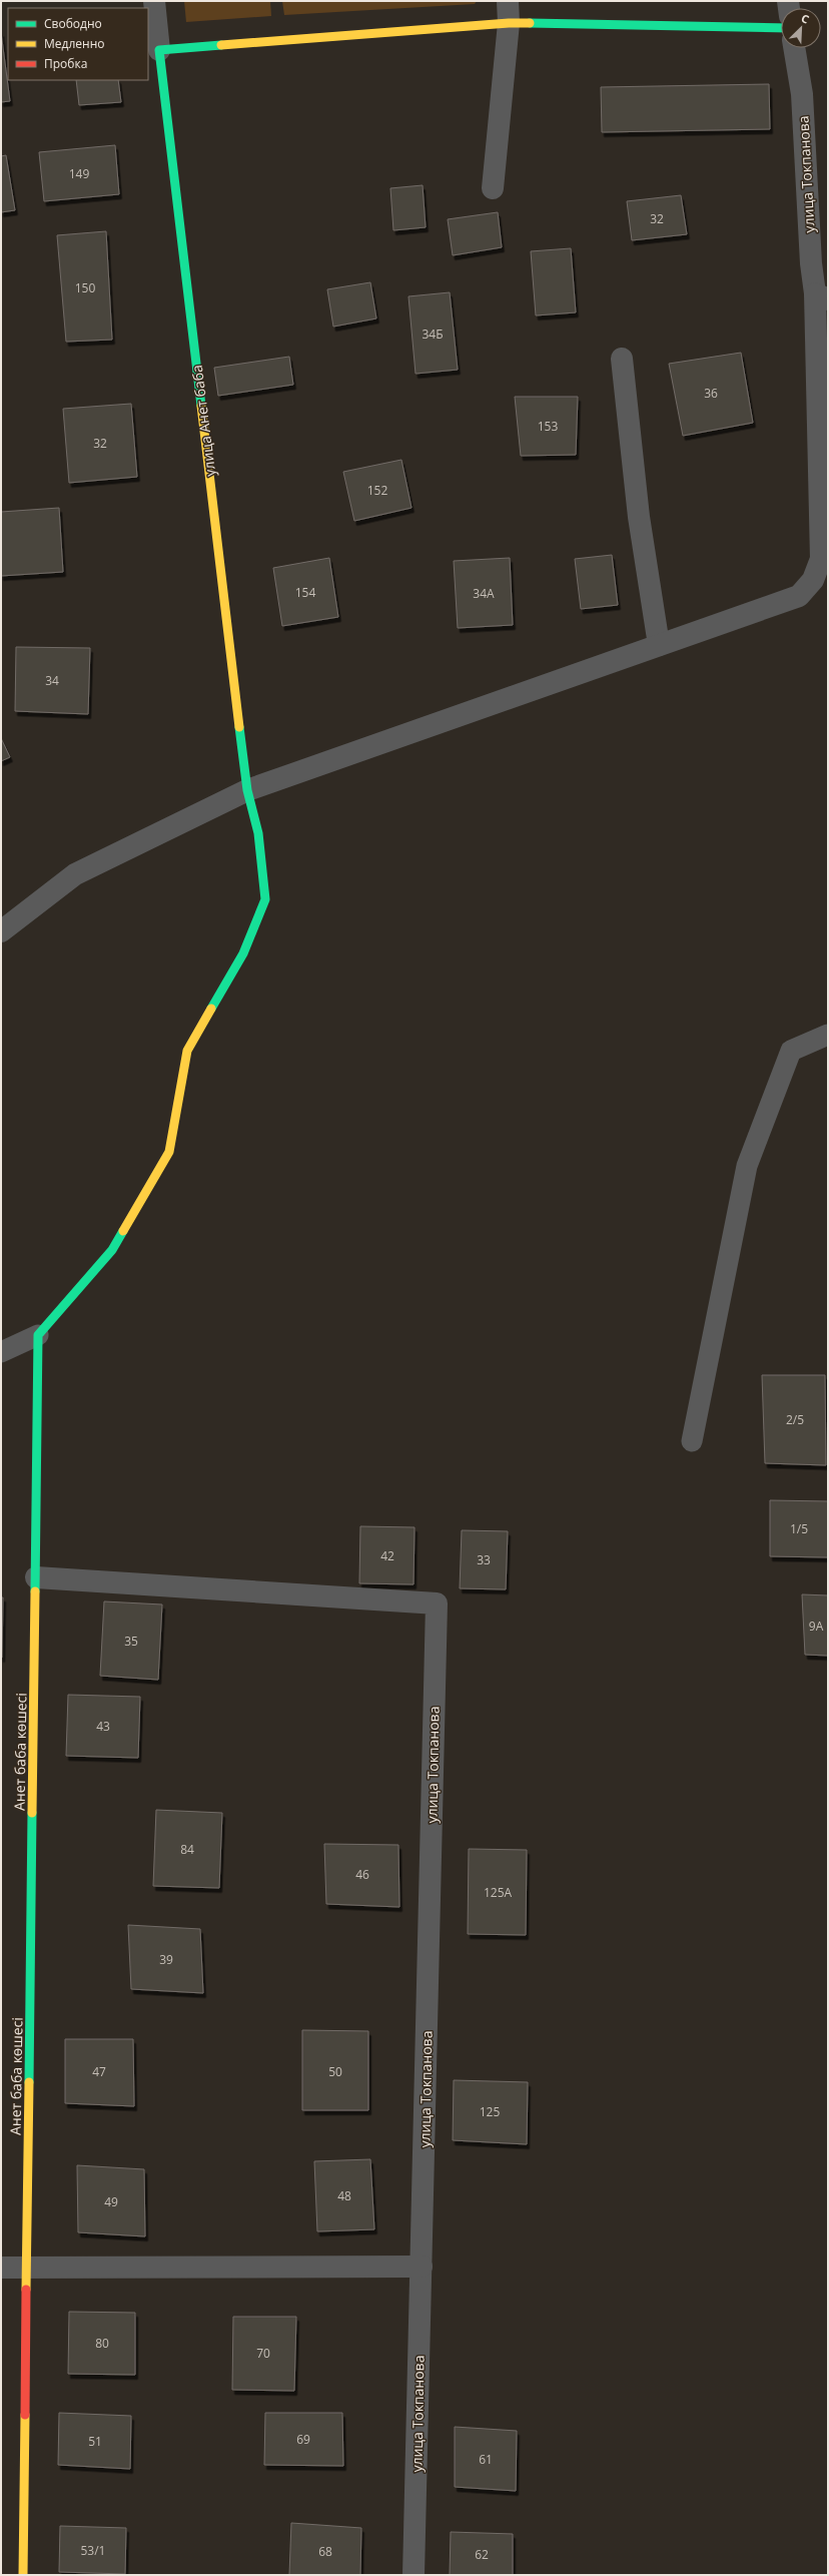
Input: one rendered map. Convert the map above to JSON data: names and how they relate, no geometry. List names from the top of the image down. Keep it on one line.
{"streets":{"street":["улица Токпанова","улица Анет баба","Анет баба көшесі"]},"crossings":[["улица Токпанова","улица Анет баба"],["улица Токпанова","Анет баба көшесі"],["улица Анет баба","Анет баба көшесі"]],"house_numbers":["149","32","150","34Б","36","153","32","152","154","34А","34","2/5","1/5","42","33","9А","35","43","84","46","125А","39","47","50","125","48","49","80","70","69","51","61","53/1","68","62"],"legend":["Свободно","Медленно","Пробка"],"north":"top right"}
